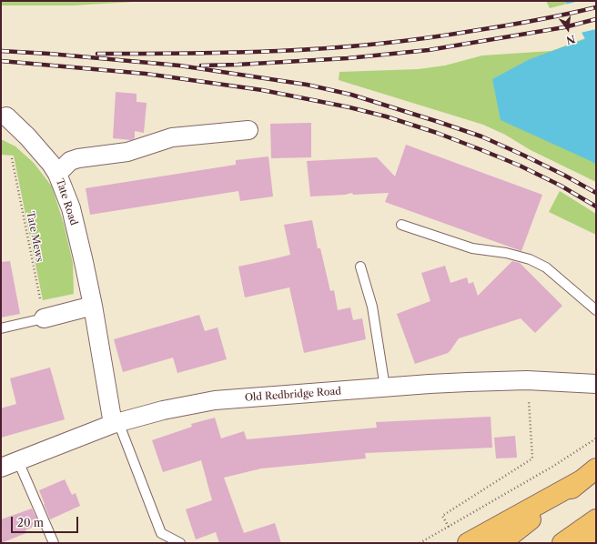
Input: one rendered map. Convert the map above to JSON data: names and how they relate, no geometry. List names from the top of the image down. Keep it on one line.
{"streets":{"street":["Tate Road","Old Redbridge Road"],"path":["Tate Mews"]},"crossings":[["Tate Road","Old Redbridge Road"]],"scale_bar":"20 m","north":"bottom"}
